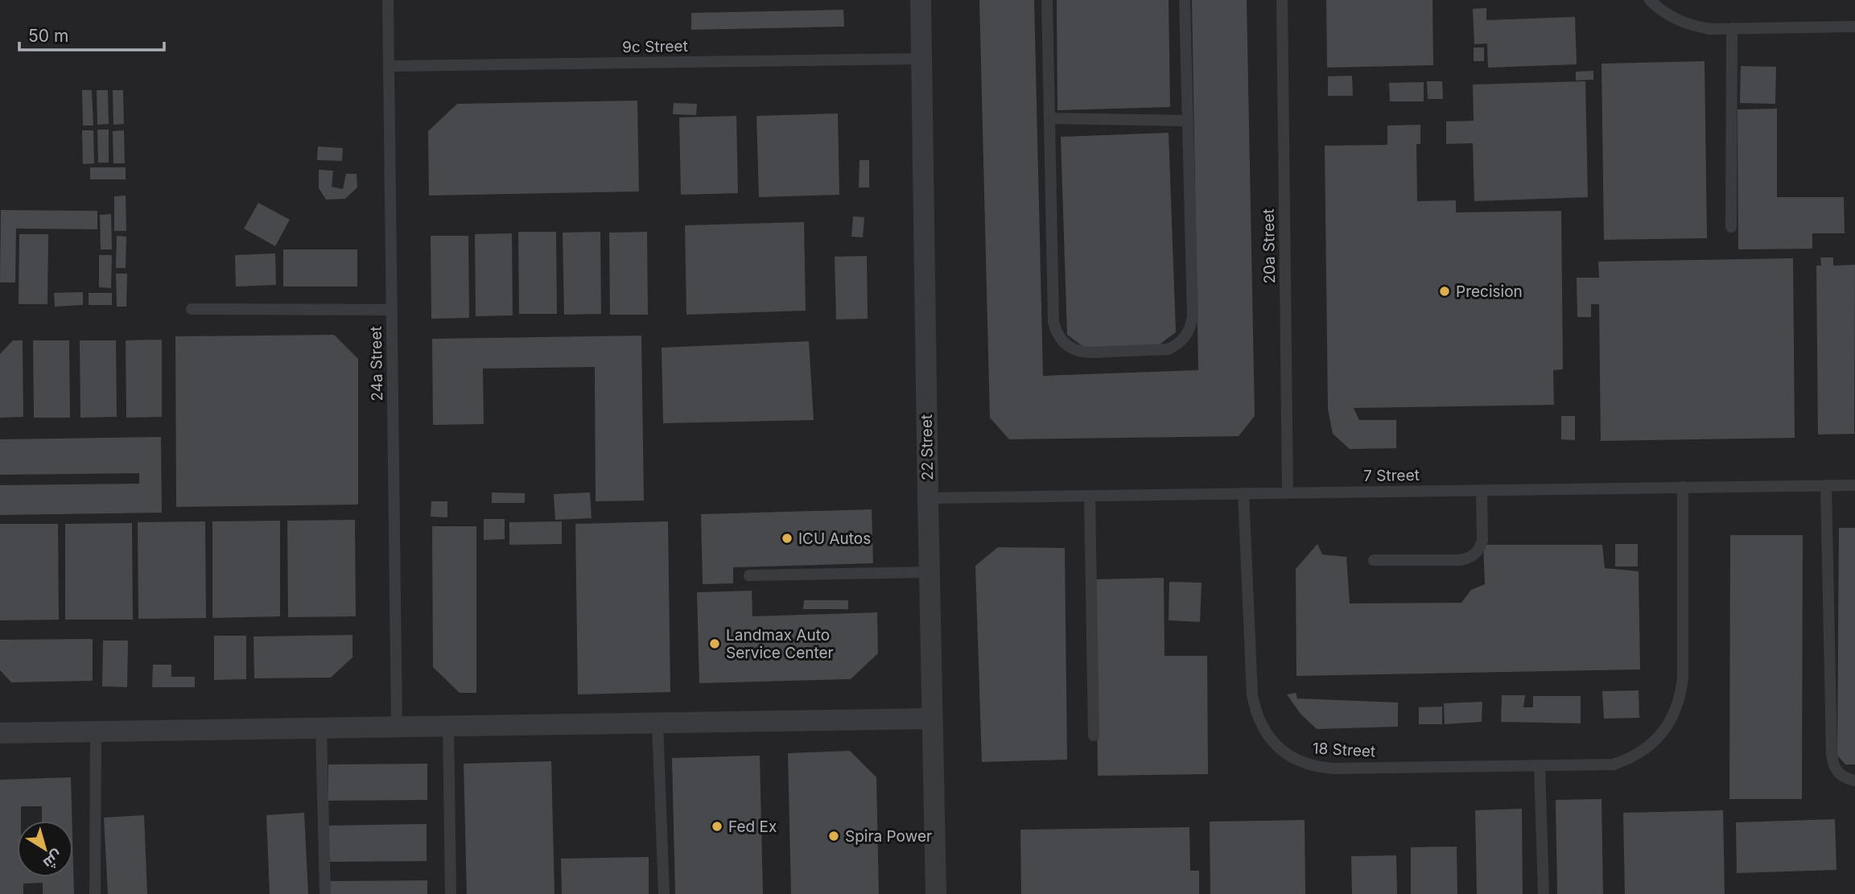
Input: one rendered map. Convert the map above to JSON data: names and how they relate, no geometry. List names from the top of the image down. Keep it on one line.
{"streets":{"street":["22 Street"],"lane":["9c Street","20a Street","24a Street","7 Street","18 Street"]},"crossings":[["9c Street","24a Street"],["9c Street","22 Street"],["20a Street","7 Street"],["22 Street","7 Street"],["7 Street","18 Street"]],"places":["Precision","ICU Autos","Landmax Auto Service Center","Fed Ex","Spira Power"],"scale_bar":"50 m","north":"bottom right"}
